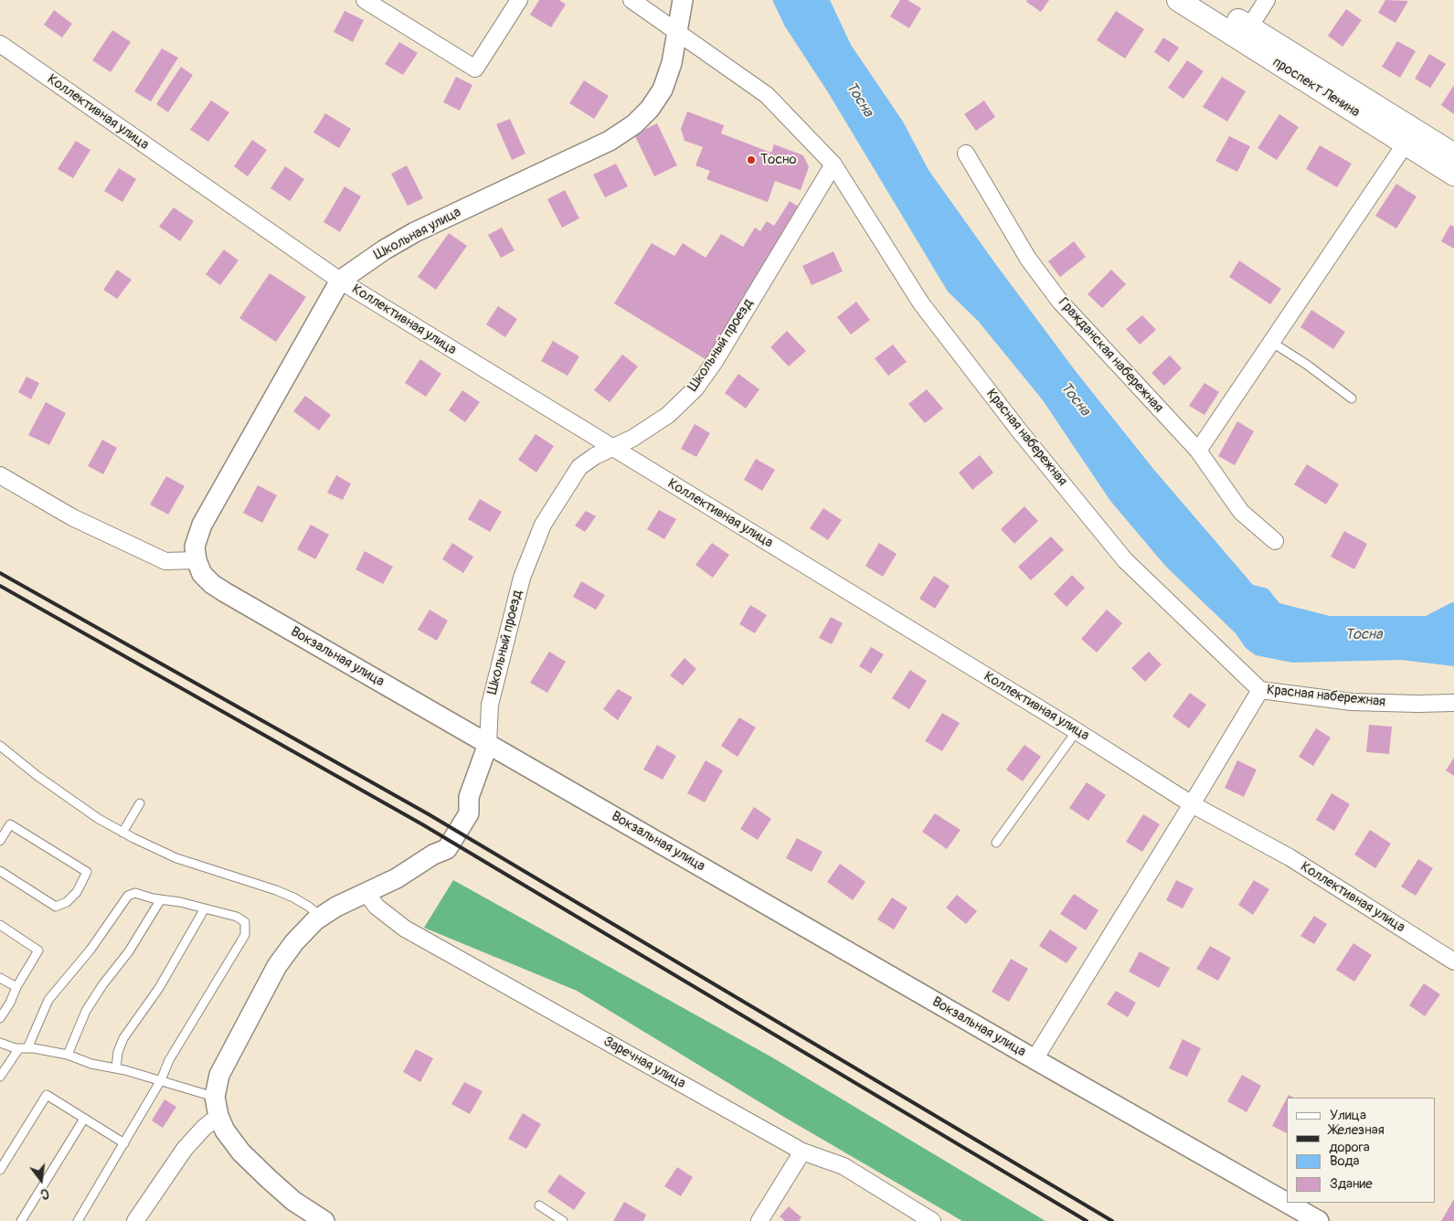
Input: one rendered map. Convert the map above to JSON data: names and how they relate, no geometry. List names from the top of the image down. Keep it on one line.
{"streets":{"main road":["проспект Ленина"],"street":["Коллективная улица","Школьная улица","Школьный проезд","Гражданская набережная","Красная набережная","Вокзальная улица","Заречная улица"]},"crossings":[["Коллективная улица","Школьная улица"],["Коллективная улица","Школьный проезд"],["Школьная улица","Красная набережная"],["Школьная улица","Вокзальная улица"],["Школьный проезд","Красная набережная"],["Школьный проезд","Вокзальная улица"]],"water":["Тосна"],"places":["Тосно"],"legend":["Улица","Железная дорога","Вода","Здание"],"north":"bottom"}
